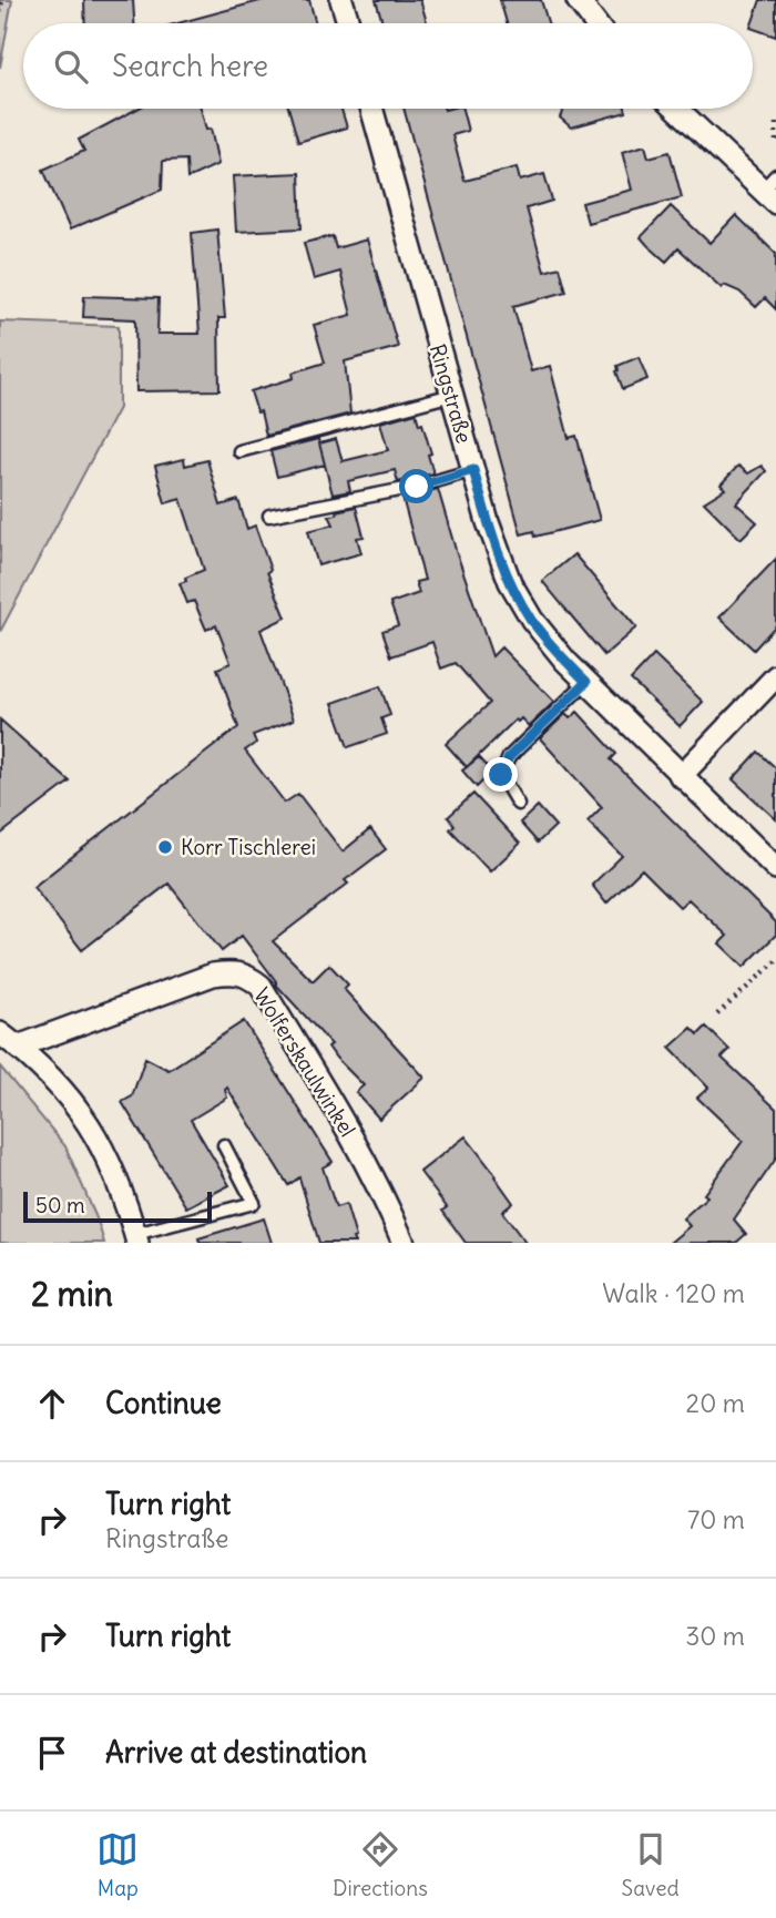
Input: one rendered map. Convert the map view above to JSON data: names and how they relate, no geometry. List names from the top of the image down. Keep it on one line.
{"streets":{"street":["Ringstraße","Wolferskaulwinkel"]},"places":["Korr Tischlerei"],"scale_bar":"50 m","page":{"search":"Search here","scale":"50 m","heading":["2 min","Walk · 120 m"],"list":[["Continue","20 m"],["Turn right","Ringstraße","70 m"],["Turn right","30 m"],"Arrive at destination"],"nav":["Map","Directions","Saved"]}}
